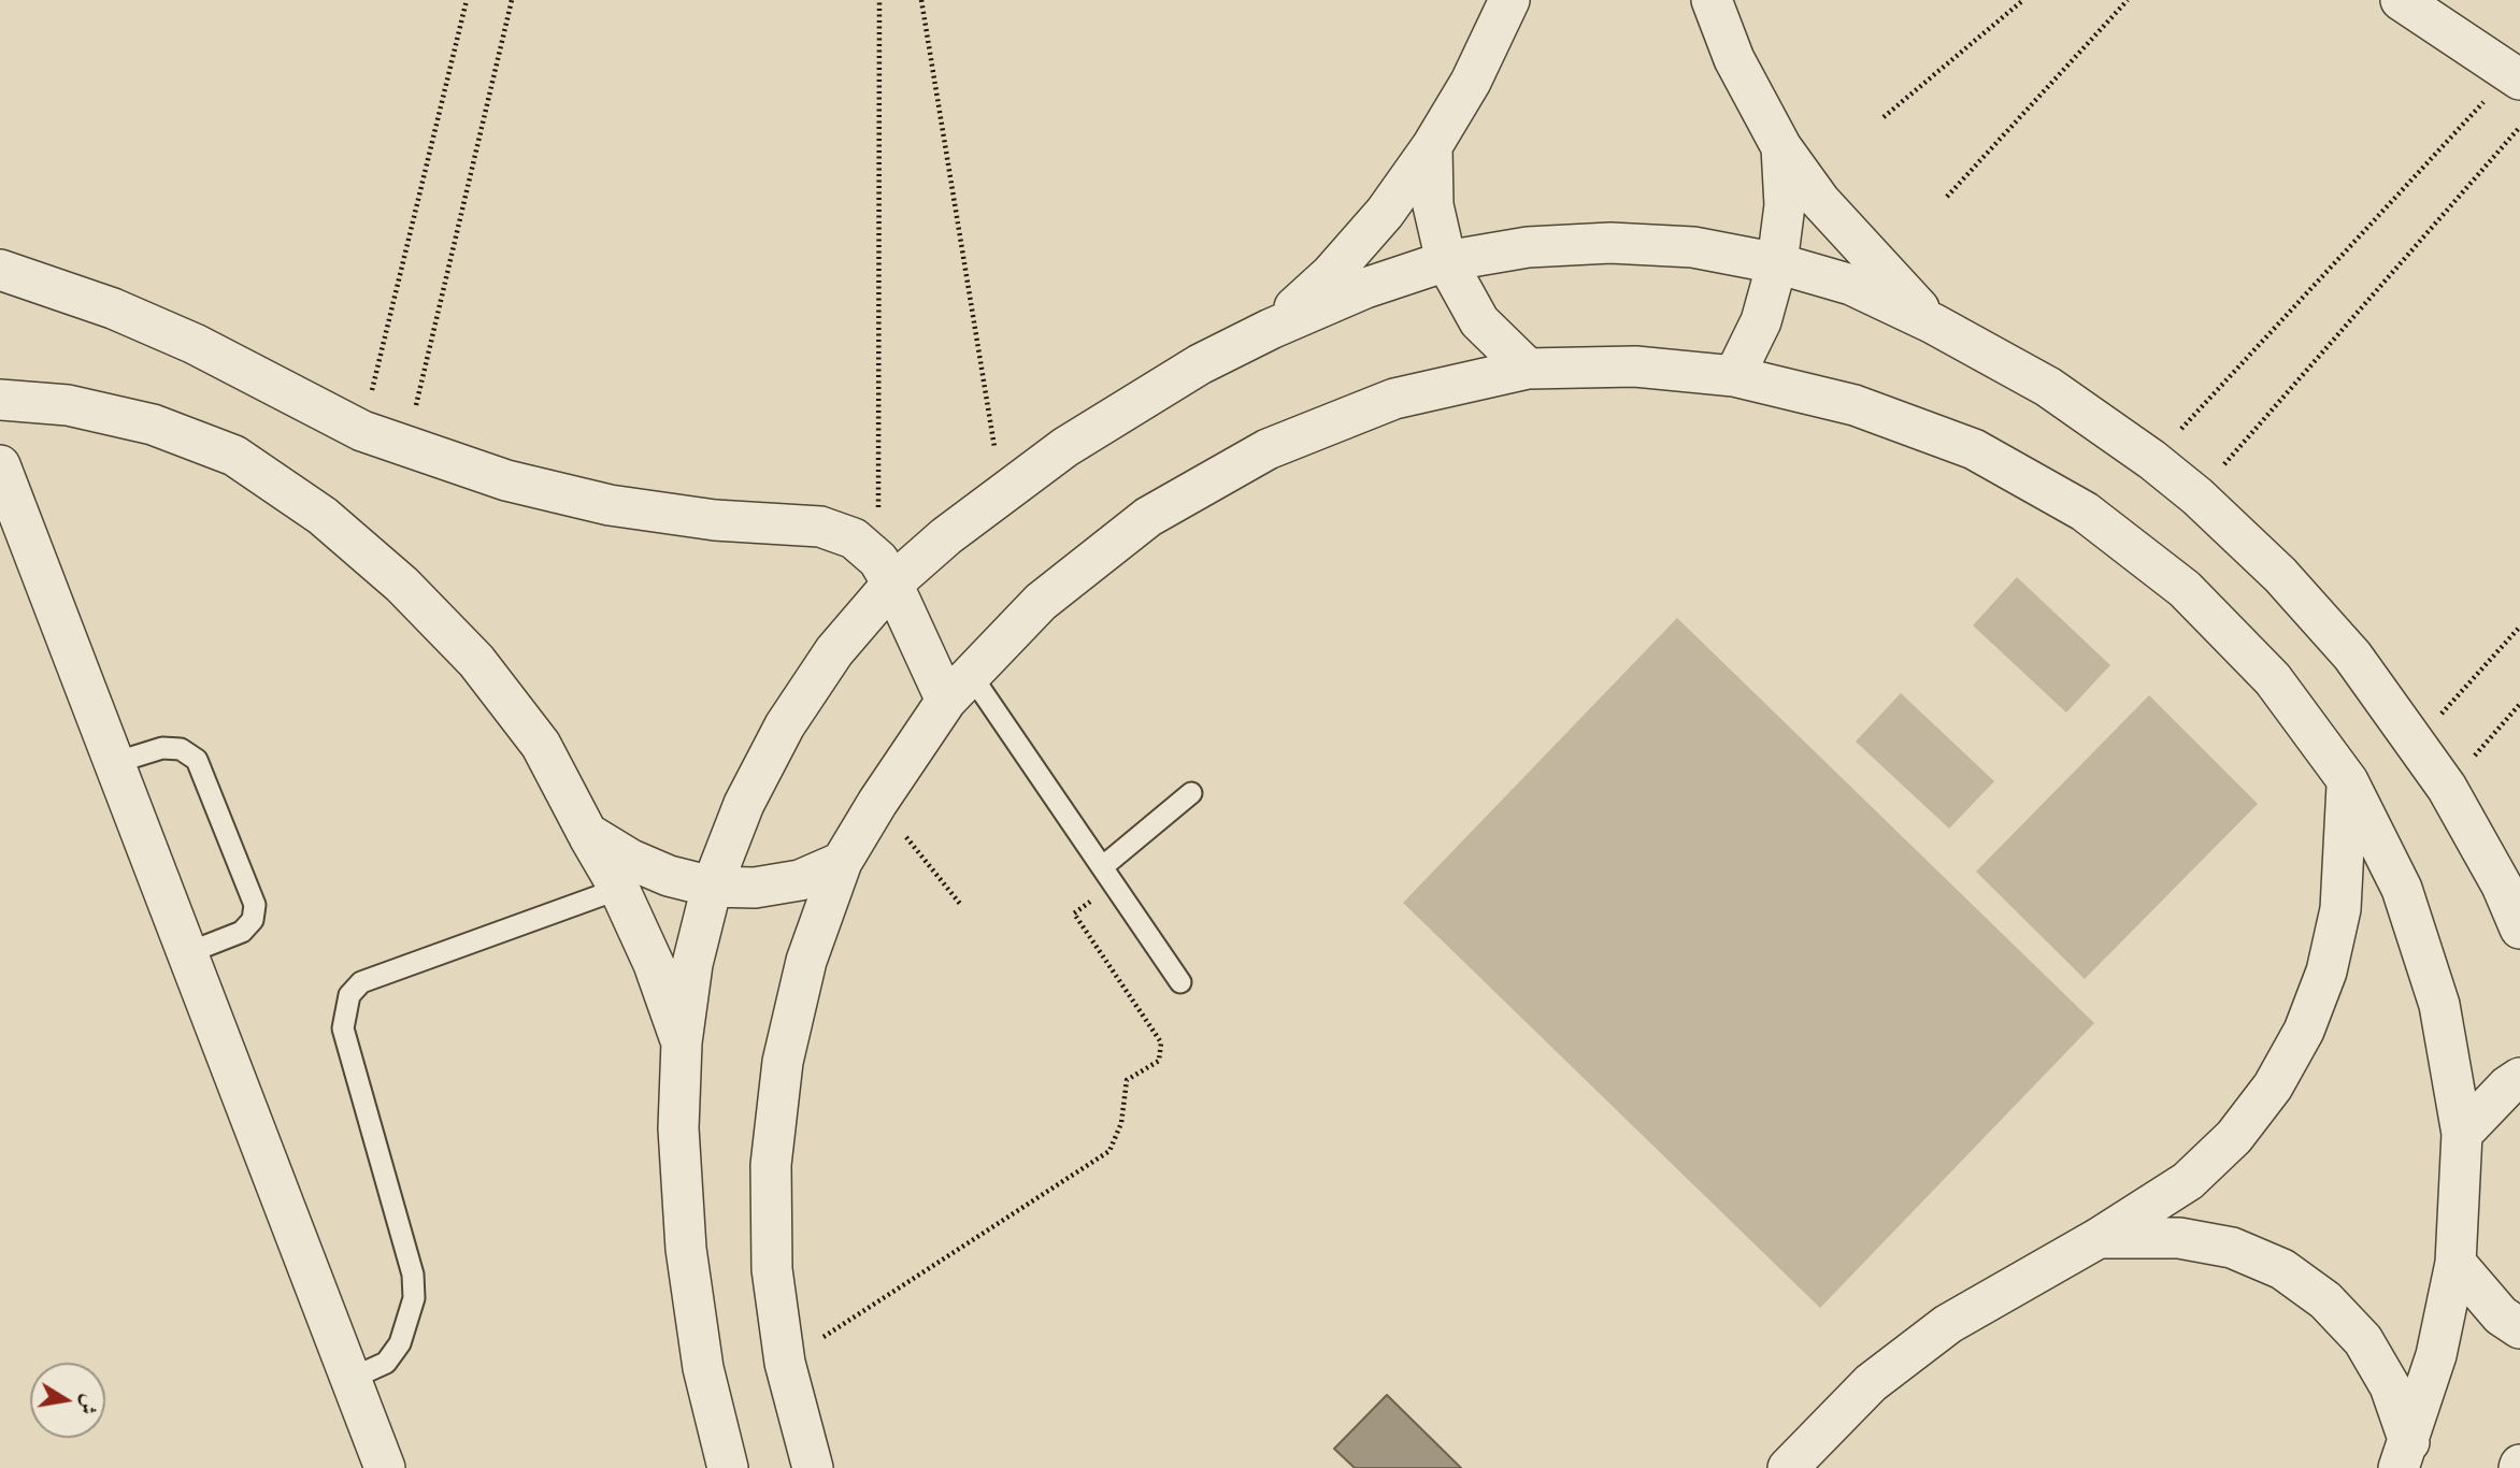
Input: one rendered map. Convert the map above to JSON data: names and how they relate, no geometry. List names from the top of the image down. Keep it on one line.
{"north":"right"}
